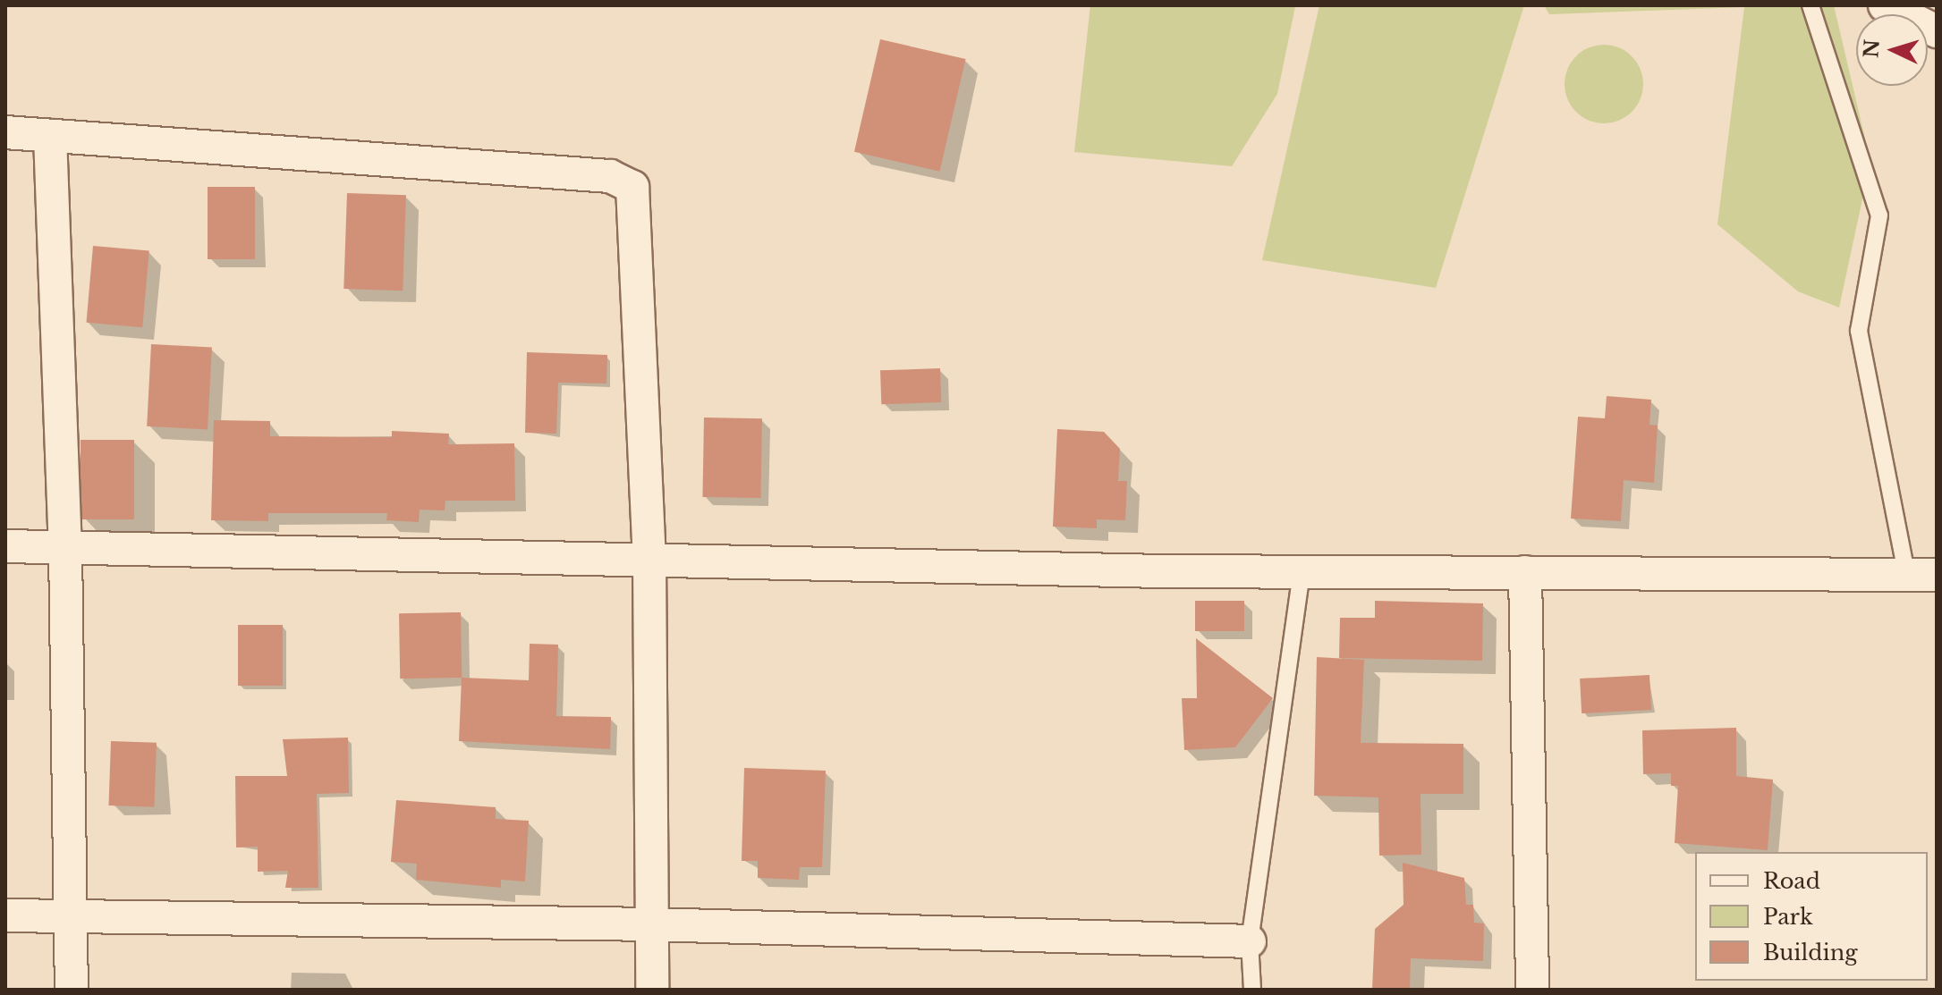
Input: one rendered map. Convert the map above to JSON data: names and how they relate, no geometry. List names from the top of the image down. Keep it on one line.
{"legend":["Road","Park","Building"],"north":"left"}
